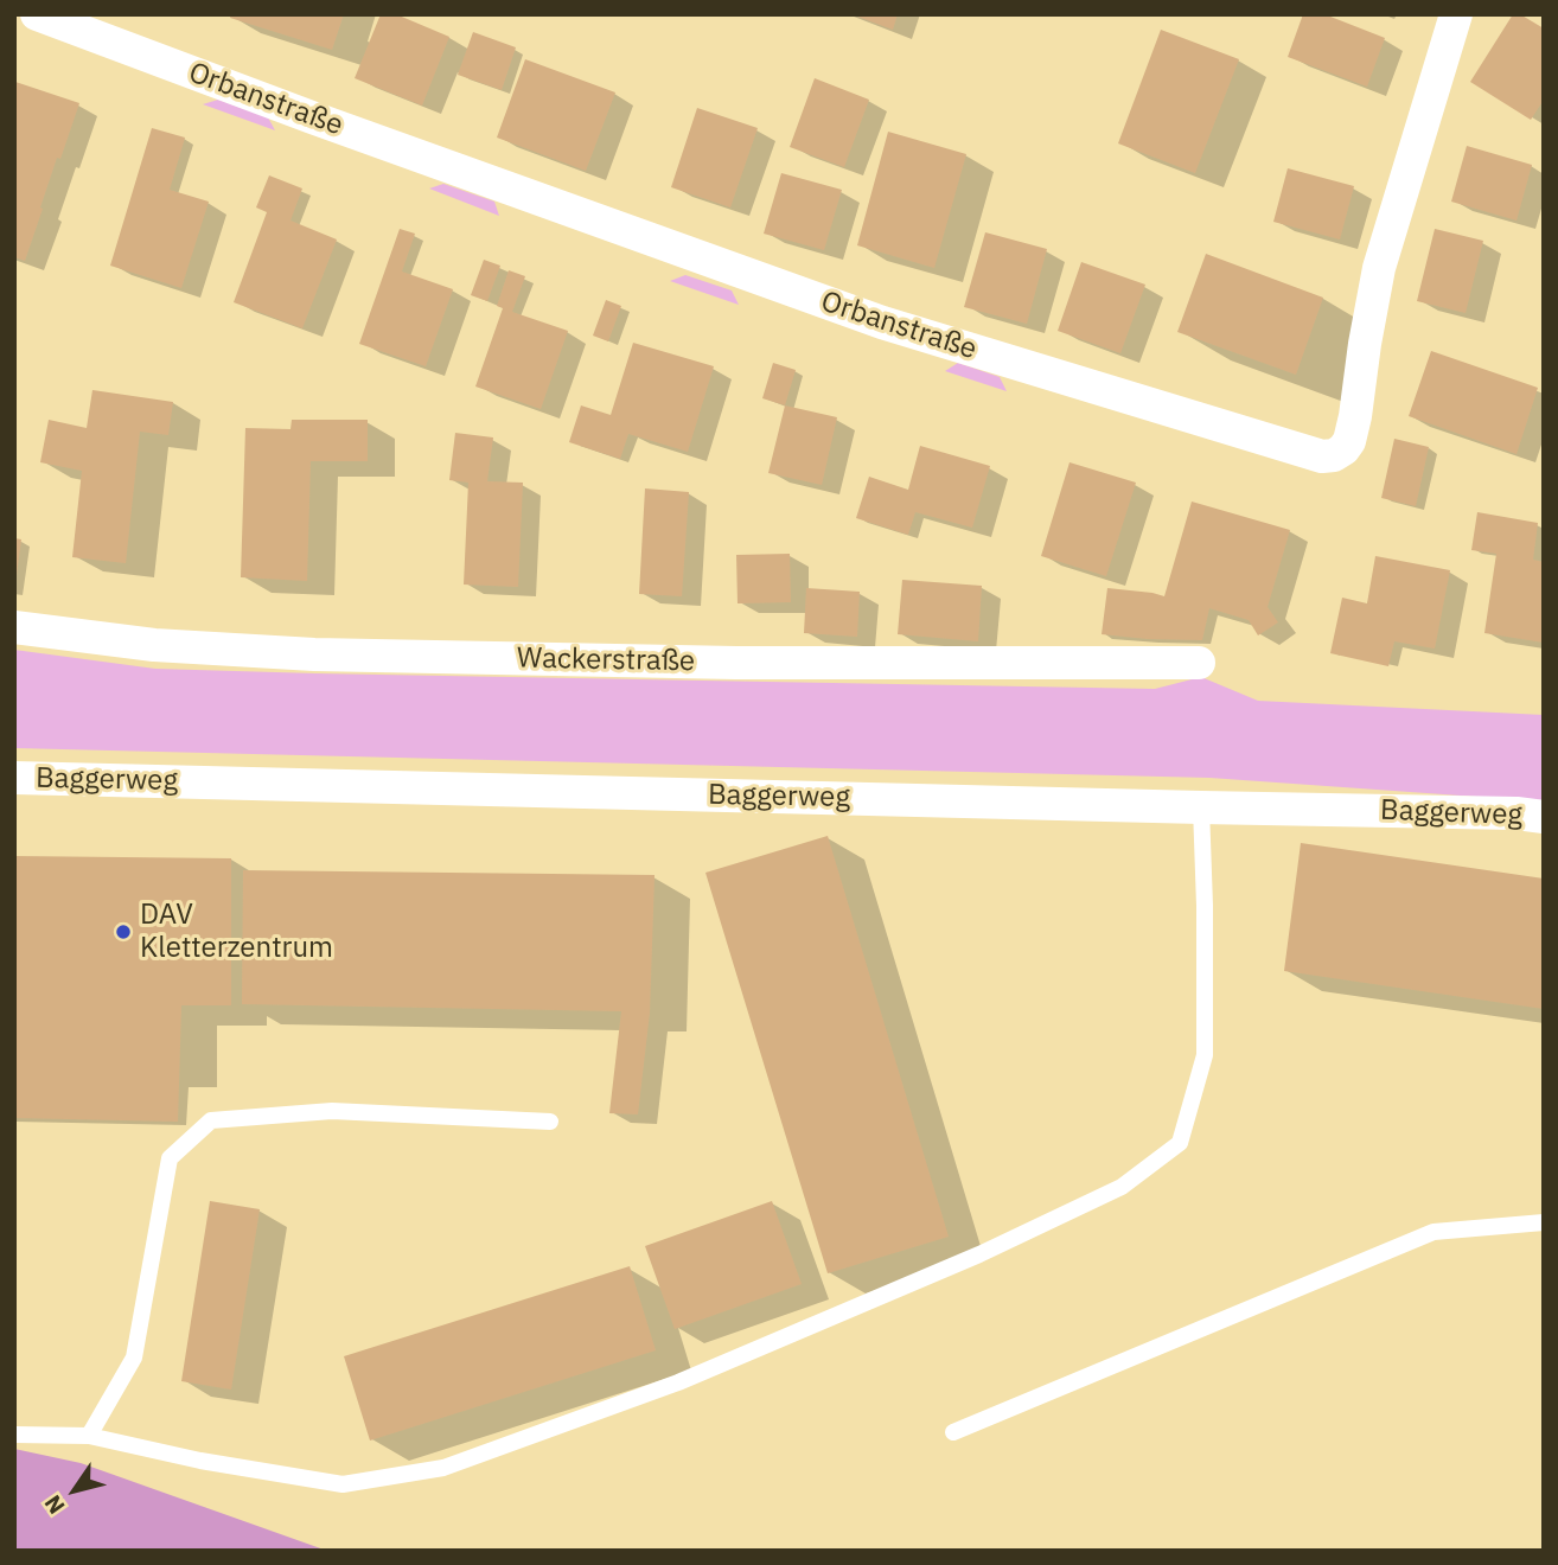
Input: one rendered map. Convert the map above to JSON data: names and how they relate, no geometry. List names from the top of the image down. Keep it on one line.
{"streets":{"street":["Orbanstraße","Wackerstraße","Baggerweg"]},"places":["DAV Kletterzentrum"],"north":"bottom left"}
